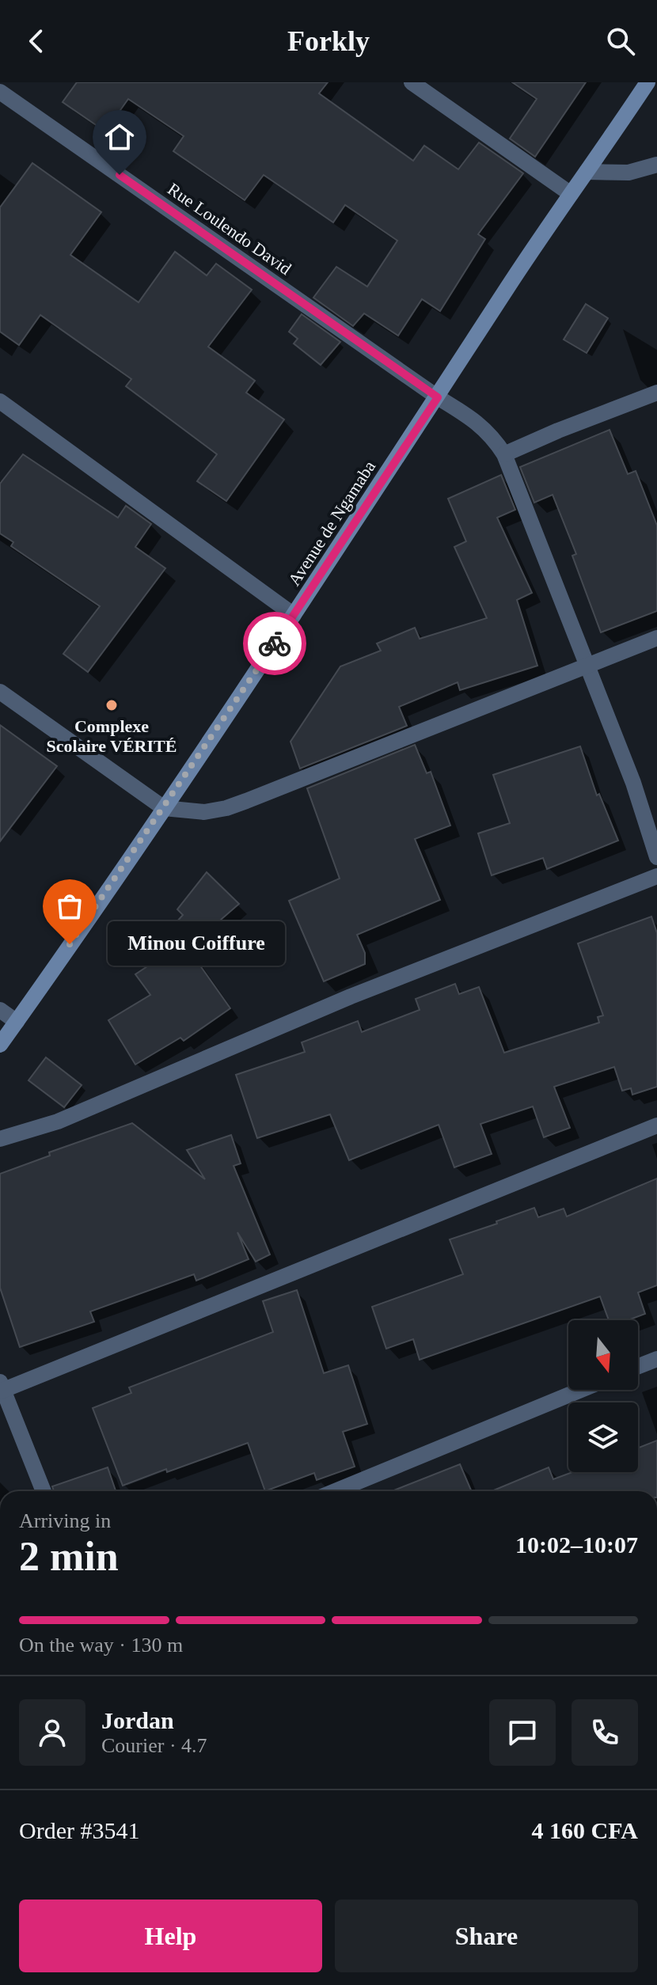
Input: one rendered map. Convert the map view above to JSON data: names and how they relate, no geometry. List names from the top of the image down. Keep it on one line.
{"streets":{"main road":["Avenue de Ngamaba"],"street":["Rue Loulendo David"]},"crossings":[["Rue Loulendo David","Avenue de Ngamaba"]],"places":["Complexe Scolaire VÉRITÉ","Minou Coiffure"],"north":"bottom","page":{"header":"Forkly","bubble":"Minou Coiffure","heading":["2 min","Arriving in","10:02–10:07"],"panel":["Jordan","Courier · 4.7","Order #3541","4 160 CFA"],"bar":"On the way · 130 m","buttons":["Help","Share"]}}
